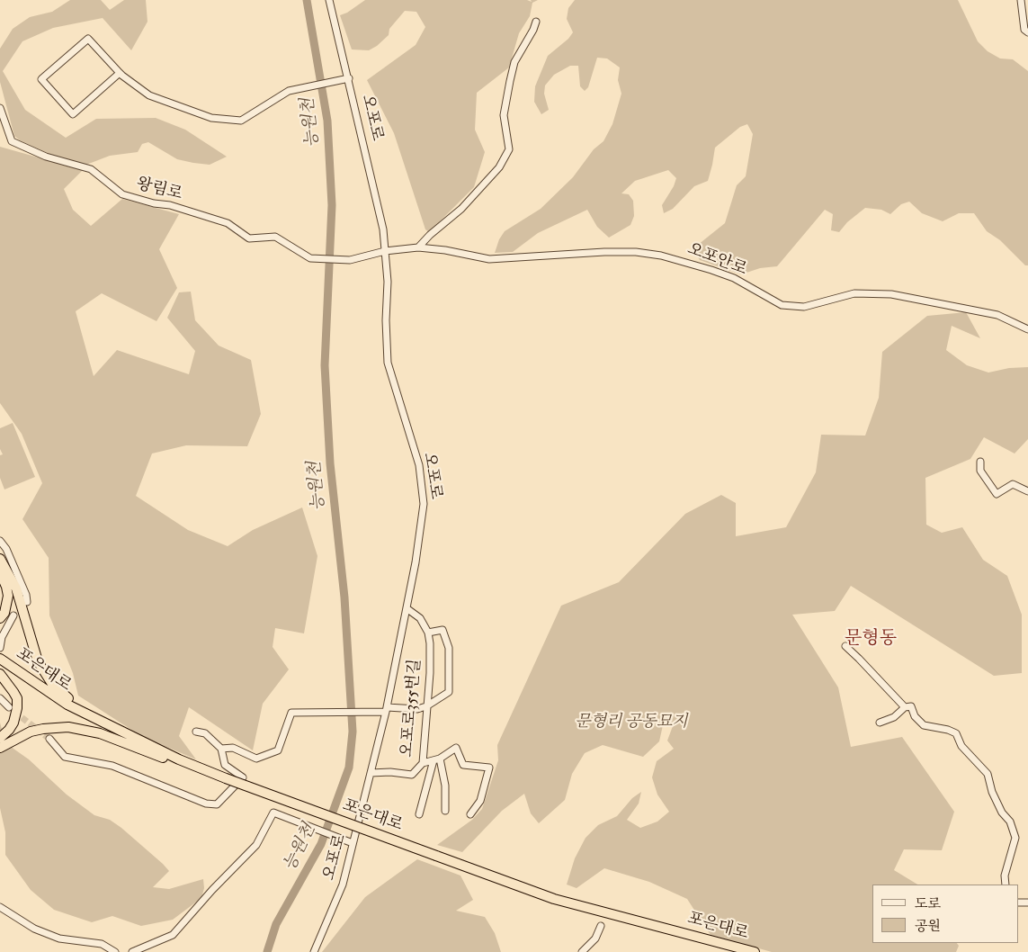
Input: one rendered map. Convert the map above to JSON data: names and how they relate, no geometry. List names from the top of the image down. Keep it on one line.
{"streets":{"highway":["포은대로"],"street":["오포로","왕림로","오포안로","오포로355번길"]},"crossings":[["오포로","왕림로"],["오포로","오포안로"],["오포로","오포로355번길"],["왕림로","오포안로"]],"districts":["문형동"],"water":["능원천"],"parks":["문형리 공동묘지"],"legend":["도로","공원"]}
